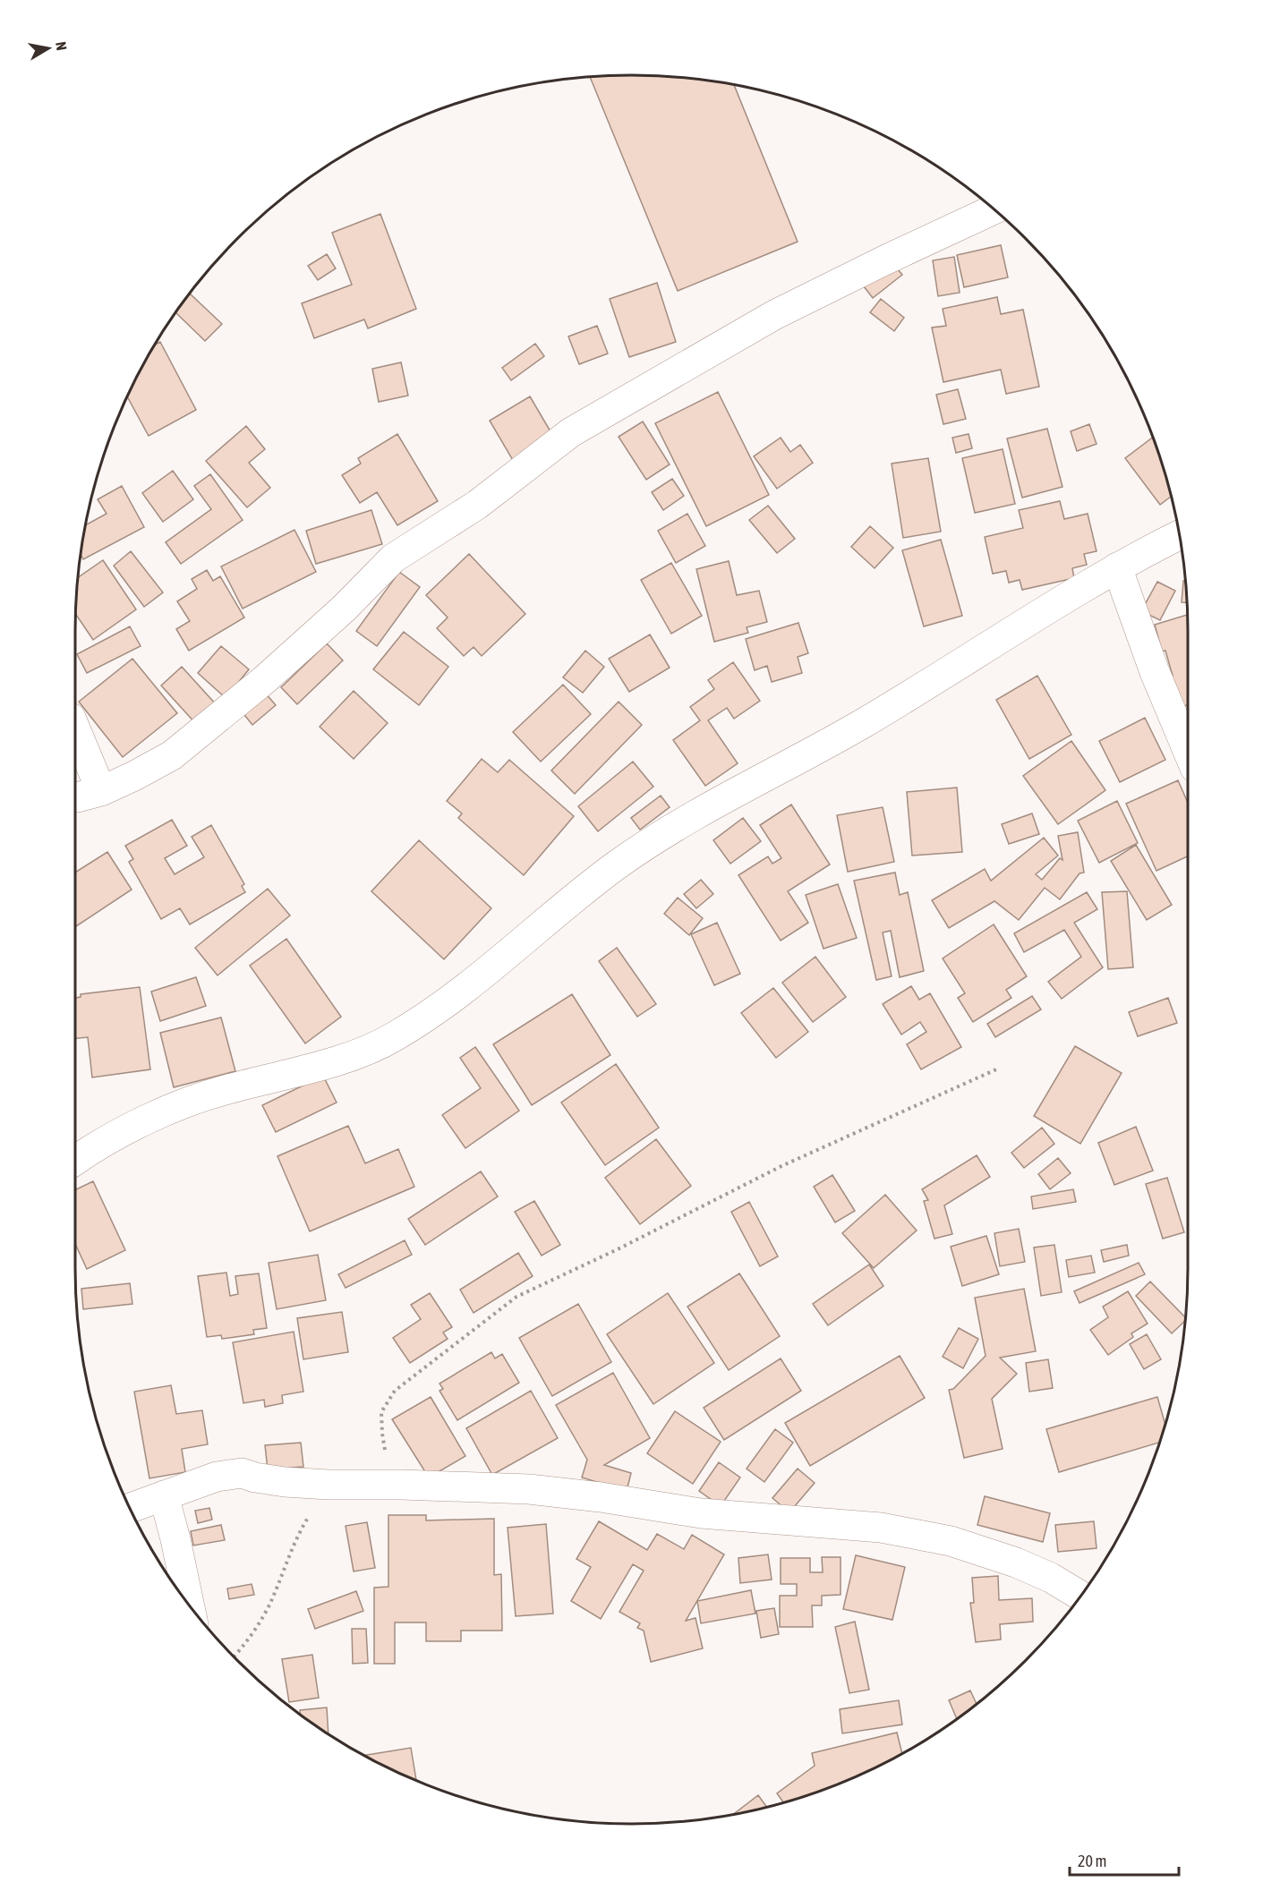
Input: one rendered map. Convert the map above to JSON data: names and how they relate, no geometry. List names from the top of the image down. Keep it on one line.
{"scale_bar":"20 m","north":"right"}
